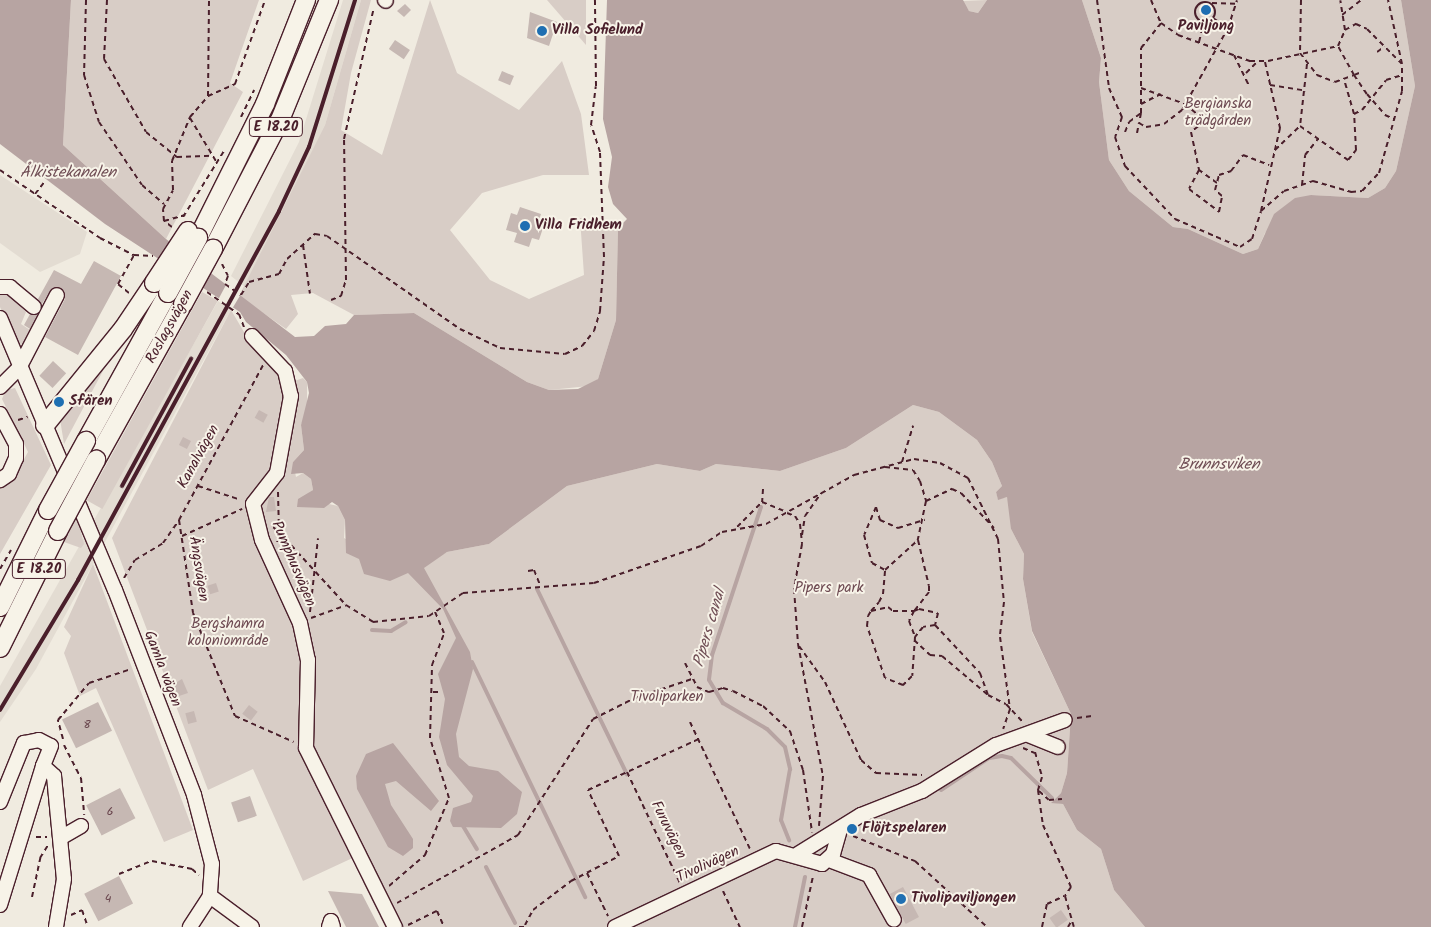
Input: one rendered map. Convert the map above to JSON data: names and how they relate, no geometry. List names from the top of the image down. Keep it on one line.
{"streets":{"main road":["E 18.20","Roslagsvägen"],"street":["Pumphusvägen","Gamla vägen","Tivolivägen"],"path":["Kanalvägen","Ängsvägen","Furuvägen"]},"crossings":[["Kanalvägen","Ängsvägen"],["Pumphusvägen","Ängsvägen"],["Furuvägen","Tivolivägen"]],"water":["Ålkistekanalen","Brunnsviken","Pipers canal"],"parks":["Bergianska trädgården","Pipers park","Bergshamra koloniområde","Tivoliparken"],"places":["Paviljong","Villa Sofielund","Villa Fridhem","Sfären","Flöjtspelaren","Tivolipaviljongen"],"house_numbers":["8","6","4"]}
